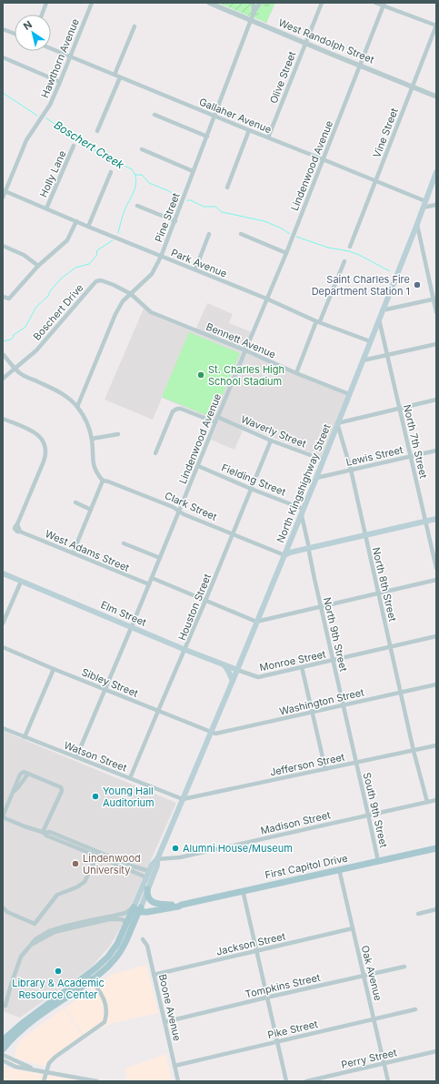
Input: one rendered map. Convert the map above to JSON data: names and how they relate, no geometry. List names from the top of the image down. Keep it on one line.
{"streets":{"main road":["North Kingshighway Street","Elm Street","First Capitol Drive"],"street":["West Randolph Street","Hawthorn Avenue","Olive Street","Gallaher Avenue","Vine Street","Lindenwood Avenue","Holly Lane","Pine Street","Park Avenue","Boschert Drive","Bennett Avenue","Waverly Street","North 7th Street","Lewis Street","Fielding Street","Clark Street","West Adams Street","North 8th Street","Houston Street","North 9th Street","Monroe Street","Sibley Street","Washington Street","Watson Street","Jefferson Street","South 9th Street","Madison Street","Jackson Street","Oak Avenue","Tompkins Street","Boone Avenue","Pike Street","Perry Street"]},"crossings":[["West Randolph Street","Olive Street"],["West Randolph Street","Vine Street"],["West Randolph Street","Lindenwood Avenue"],["West Randolph Street","Pine Street"],["Hawthorn Avenue","Gallaher Avenue"],["Hawthorn Avenue","Park Avenue"],["Olive Street","Gallaher Avenue"],["Gallaher Avenue","Vine Street"],["Gallaher Avenue","Lindenwood Avenue"],["Gallaher Avenue","Pine Street"],["Gallaher Avenue","North Kingshighway Street"],["Lindenwood Avenue","Park Avenue"],["Lindenwood Avenue","Bennett Avenue"],["Lindenwood Avenue","Waverly Street"],["Lindenwood Avenue","Fielding Street"],["Lindenwood Avenue","Clark Street"],["Lindenwood Avenue","West Adams Street"],["Lindenwood Avenue","Elm Street"],["Lindenwood Avenue","Sibley Street"],["Lindenwood Avenue","Watson Street"],["Holly Lane","Park Avenue"],["Pine Street","Park Avenue"],["Pine Street","Boschert Drive"],["Pine Street","Bennett Avenue"],["Park Avenue","North Kingshighway Street"],["Boschert Drive","Bennett Avenue"],["Bennett Avenue","North Kingshighway Street"],["Waverly Street","North Kingshighway Street"],["Waverly Street","Houston Street"],["North 7th Street","Lewis Street"],["North 7th Street","North Kingshighway Street"],["Lewis Street","North Kingshighway Street"],["Lewis Street","North 8th Street"],["Fielding Street","North Kingshighway Street"],["Fielding Street","Houston Street"],["Fielding Street","North 9th Street"],["North Kingshighway Street","Clark Street"],["North Kingshighway Street","North 8th Street"],["North Kingshighway Street","Elm Street"],["North Kingshighway Street","North 9th Street"],["North Kingshighway Street","Monroe Street"],["North Kingshighway Street","Sibley Street"],["North Kingshighway Street","Washington Street"],["North Kingshighway Street","Watson Street"],["North Kingshighway Street","Jefferson Street"],["North Kingshighway Street","Madison Street"],["Clark Street","Houston Street"],["North 8th Street","Monroe Street"],["North 8th Street","Washington Street"],["North 8th Street","Jefferson Street"],["North 8th Street","Madison Street"],["Houston Street","Elm Street"],["Houston Street","Sibley Street"],["Houston Street","Watson Street"],["Elm Street","Monroe Street"],["North 9th Street","Monroe Street"],["North 9th Street","Washington Street"],["North 9th Street","Jefferson Street"],["North 9th Street","South 9th Street"],["Sibley Street","Washington Street"],["Watson Street","Jefferson Street"],["Jefferson Street","South 9th Street"],["South 9th Street","Madison Street"],["South 9th Street","First Capitol Drive"],["First Capitol Drive","Oak Avenue"],["Jackson Street","Oak Avenue"],["Jackson Street","Boone Avenue"],["Oak Avenue","Tompkins Street"],["Oak Avenue","Pike Street"],["Oak Avenue","Perry Street"],["Tompkins Street","Boone Avenue"],["Boone Avenue","Pike Street"]],"water":["Boschert Creek"],"places":["Saint Charles Fire Department Station 1","St. Charles High School Stadium","Young Hall Auditorium","Alumni House/Museum","Lindenwood University","Library & Academic Resource Center"],"north":"top left"}
